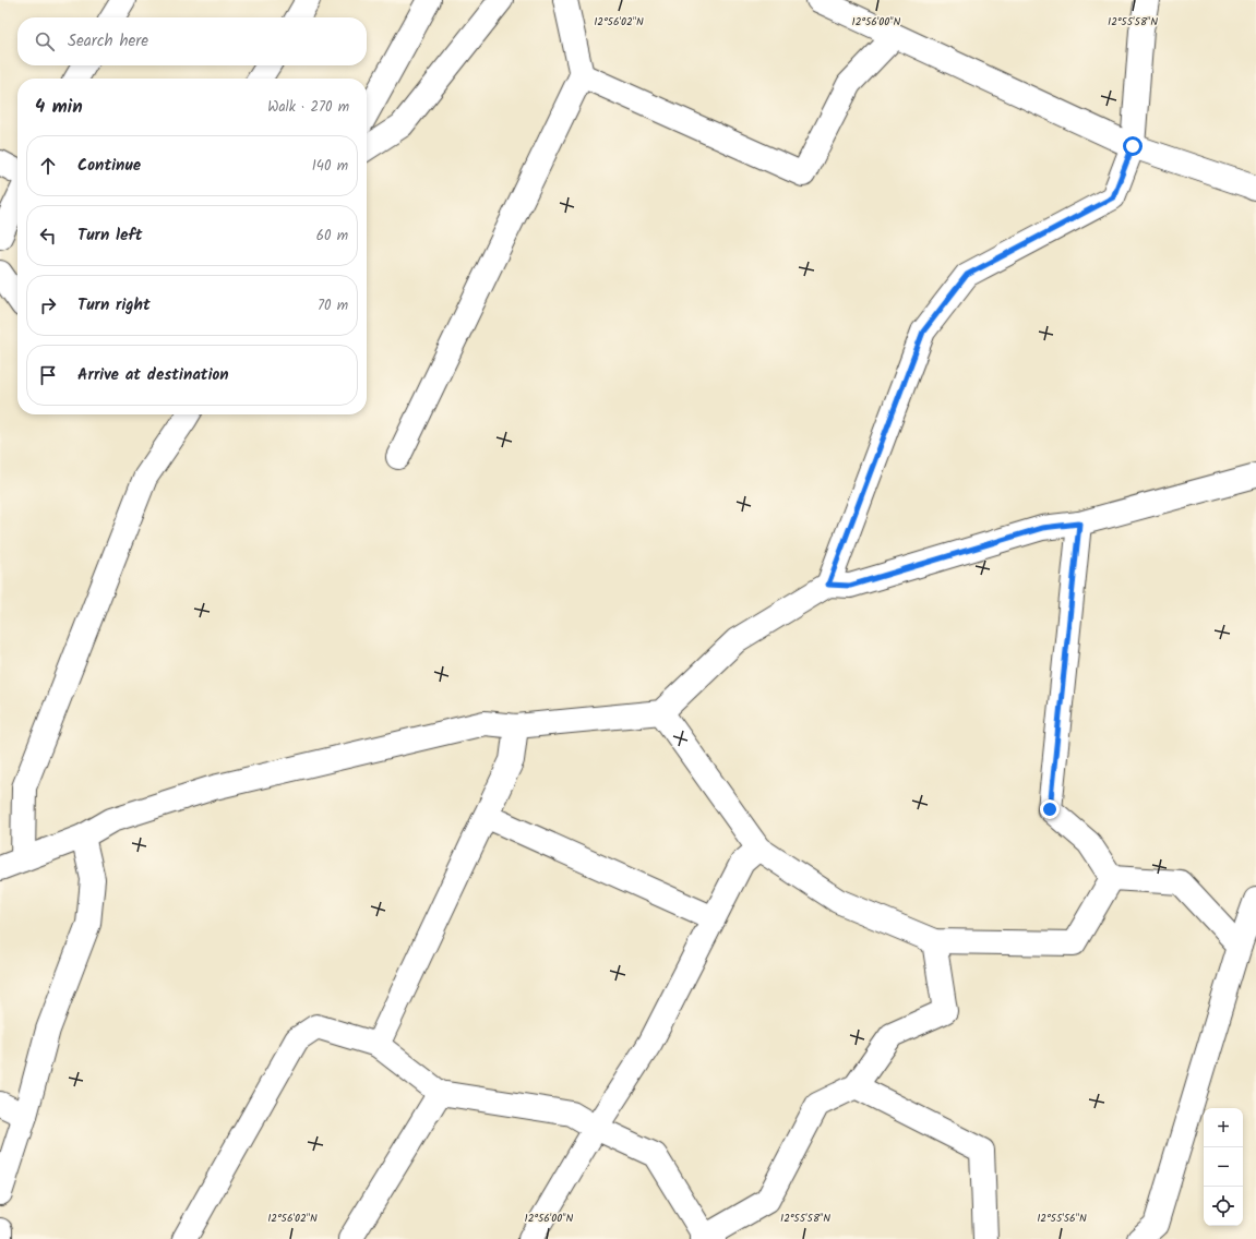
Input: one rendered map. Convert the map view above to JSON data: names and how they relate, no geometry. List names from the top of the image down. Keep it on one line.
{"page":{"search":"Search here","heading":["4 min","Walk · 270 m"],"list":[["Continue","140 m"],["Turn left","60 m"],["Turn right","70 m"],"Arrive at destination"],"map_buttons":["+","−"]},"coordinates":["12°56'02\"N","12°56'00\"N","12°55'58\"N","12°55'56\"N"]}
